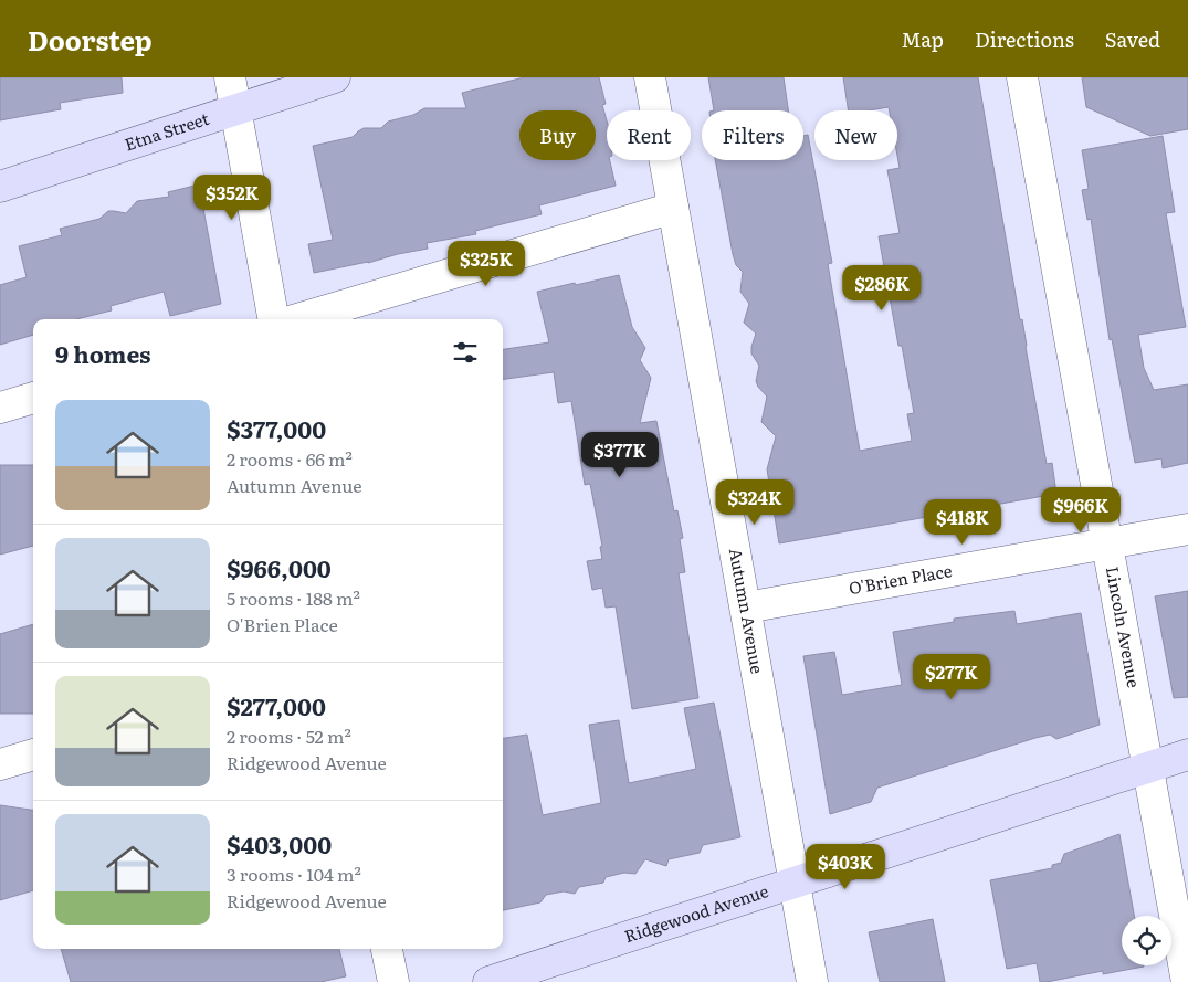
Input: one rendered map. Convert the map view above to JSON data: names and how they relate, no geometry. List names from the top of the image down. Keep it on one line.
{"streets":{"main road":["Etna Street","Ridgewood Avenue"],"street":["O'Brien Place","Autumn Avenue","Lincoln Avenue"]},"crossings":[["O'Brien Place","Autumn Avenue"],["O'Brien Place","Lincoln Avenue"],["Autumn Avenue","Ridgewood Avenue"],["Lincoln Avenue","Ridgewood Avenue"]],"page":{"header":"Doorstep","nav":["Map","Directions","Saved"],"chip":["Buy","Rent","Filters","New"],"price":["$352K","$325K","$286K","$377K","$324K","$966K","$418K","$277K","$403K"],"heading":"9 homes","list":[{"name":"$377,000","note":"2 rooms · 66 m² · Autumn Avenue"},{"name":"$966,000","note":"5 rooms · 188 m² · O'Brien Place"},{"name":"$277,000","note":"2 rooms · 52 m² · Ridgewood Avenue"},{"name":"$403,000","note":"3 rooms · 104 m² · Ridgewood Avenue"}]}}
